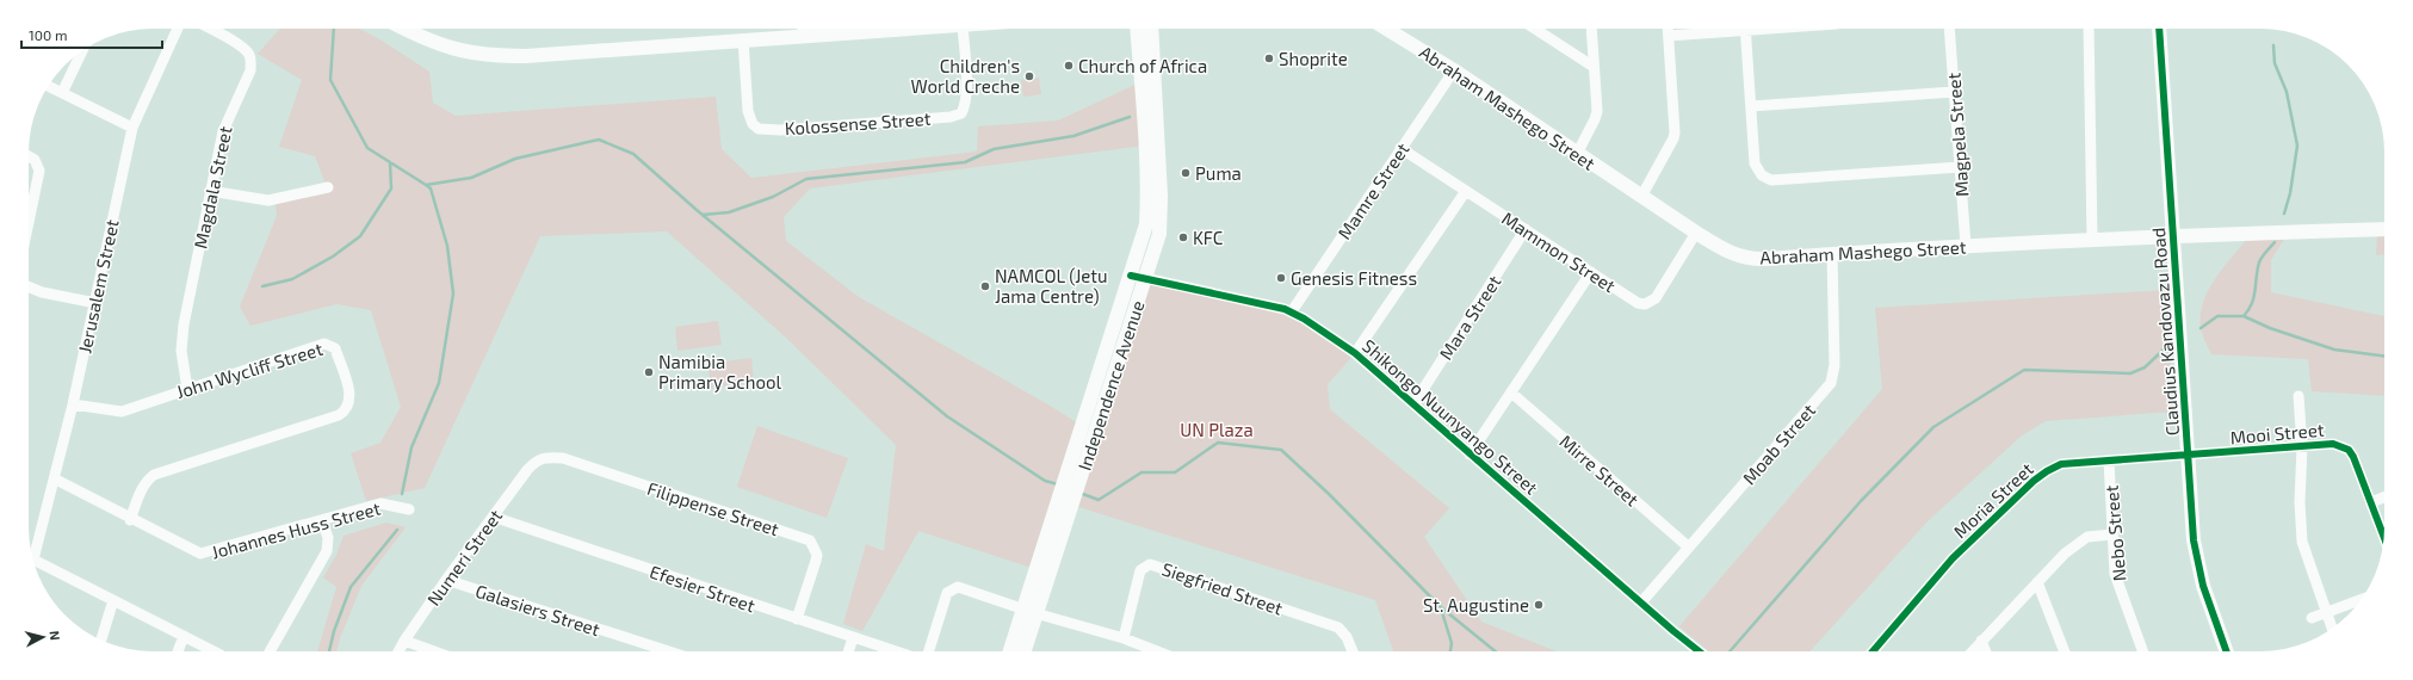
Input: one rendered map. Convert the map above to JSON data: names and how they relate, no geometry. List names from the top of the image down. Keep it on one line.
{"streets":{"main road":["Abraham Mashego Street","Claudius Kandovazu Road","Independence Avenue"],"street":["Kolossense Street","Magpela Street","Magdala Street","Mamre Street","Mammon Street","Jerusalem Street","Mara Street","John Wycliff Street","Shikongo Nuunyango Street","Mooi Street","Moab Street","Mirre Street","Moria Street","Filippense Street","Johannes Huss Street","Nebo Street","Numeri Street","Efesier Street","Siegfried Street","Galasiers Street"]},"crossings":[["Abraham Mashego Street","Magpela Street"],["Abraham Mashego Street","Mamre Street"],["Abraham Mashego Street","Mammon Street"],["Abraham Mashego Street","Claudius Kandovazu Road"],["Abraham Mashego Street","Moab Street"],["Magdala Street","John Wycliff Street"],["Mamre Street","Mammon Street"],["Mamre Street","Shikongo Nuunyango Street"],["Mammon Street","Mara Street"],["Jerusalem Street","John Wycliff Street"],["Jerusalem Street","Johannes Huss Street"],["Mara Street","Shikongo Nuunyango Street"],["Claudius Kandovazu Road","Mooi Street"],["Claudius Kandovazu Road","Moria Street"],["John Wycliff Street","Johannes Huss Street"],["Independence Avenue","Shikongo Nuunyango Street"],["Shikongo Nuunyango Street","Moab Street"],["Mooi Street","Moria Street"],["Moab Street","Mirre Street"],["Moria Street","Nebo Street"],["Filippense Street","Numeri Street"],["Filippense Street","Efesier Street"],["Numeri Street","Efesier Street"],["Numeri Street","Galasiers Street"]],"parks":["UN Plaza"],"places":["Shoprite","Church of Africa","Children's World Creche","Puma","KFC","Genesis Fitness","NAMCOL (Jetu Jama Centre)","Namibia Primary School","St. Augustine"],"scale_bar":"100 m","north":"right"}
